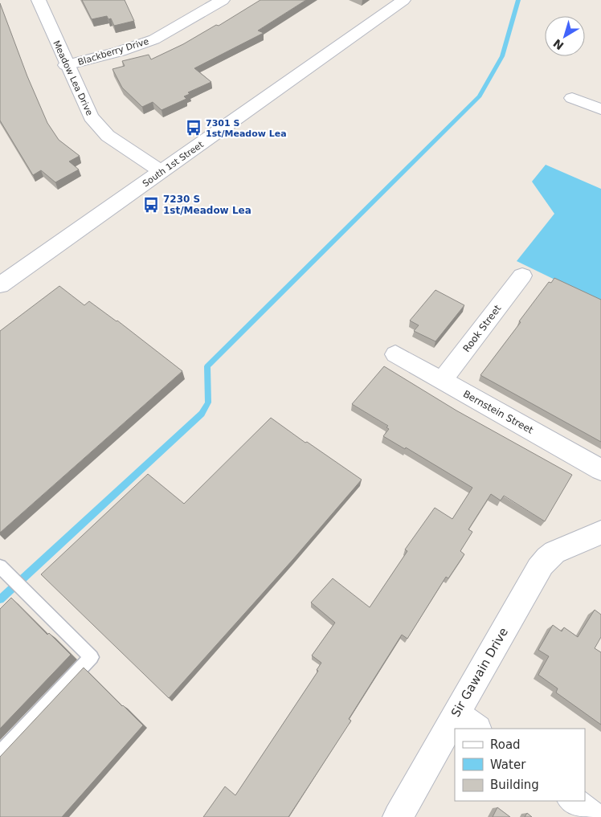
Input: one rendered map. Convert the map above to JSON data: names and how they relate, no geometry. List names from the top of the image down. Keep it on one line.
{"streets":{"street":["Blackberry Drive","Meadow Lea Drive","South 1st Street","Rook Street","Bernstein Street","Sir Gawain Drive"]},"crossings":[["Blackberry Drive","Meadow Lea Drive"],["Meadow Lea Drive","South 1st Street"],["Rook Street","Bernstein Street"]],"places":{"bus stop":["7301 S 1st/Meadow Lea","7230 S 1st/Meadow Lea"]},"legend":["Road","Water","Building"],"north":"bottom left"}
